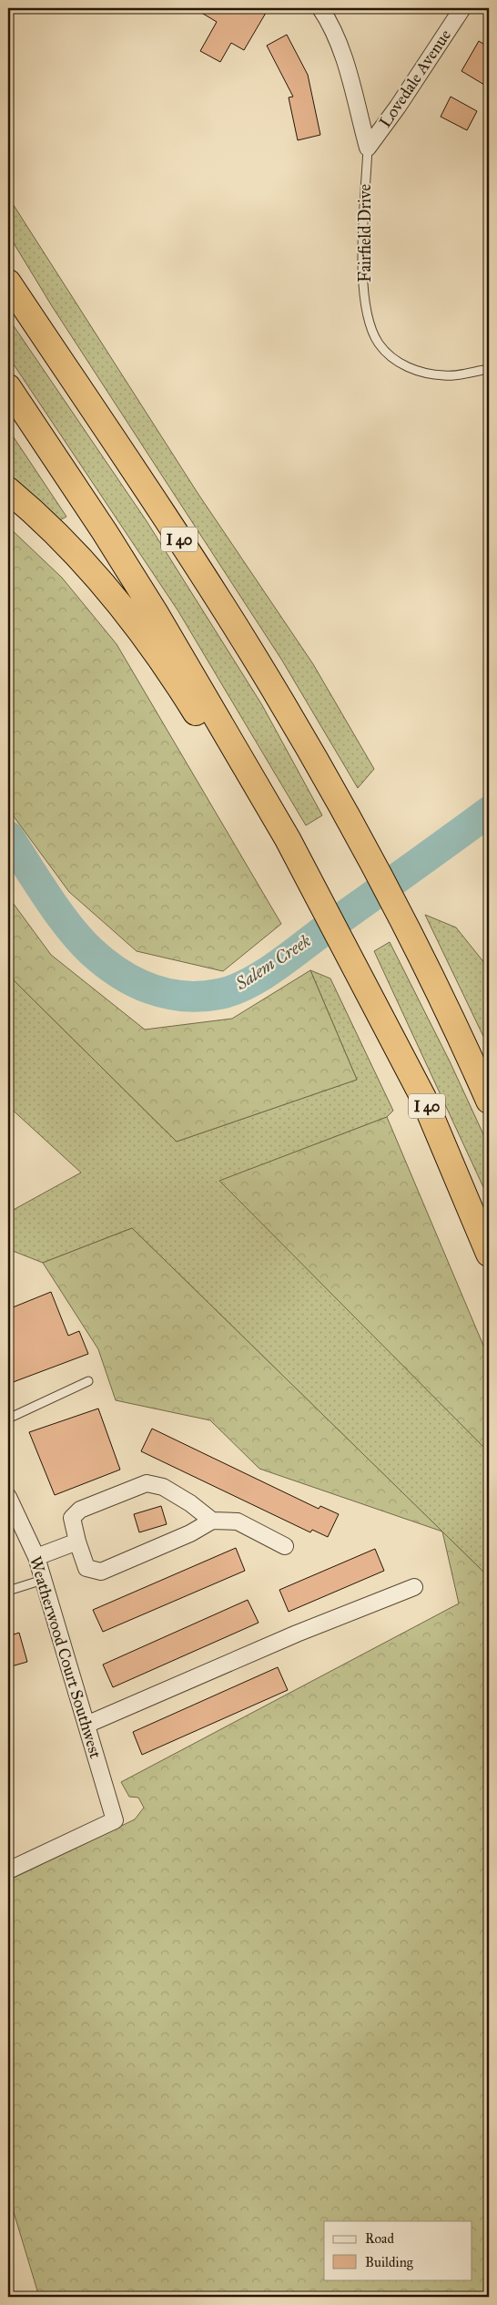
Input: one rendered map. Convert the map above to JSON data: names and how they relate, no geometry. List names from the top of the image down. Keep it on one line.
{"streets":{"highway":["I 40"],"street":["Lovedale Avenue","Fairfield Drive","Weatherwood Court Southwest"]},"crossings":[["Lovedale Avenue","Fairfield Drive"]],"water":["Salem Creek"],"legend":["Road","Building"]}
